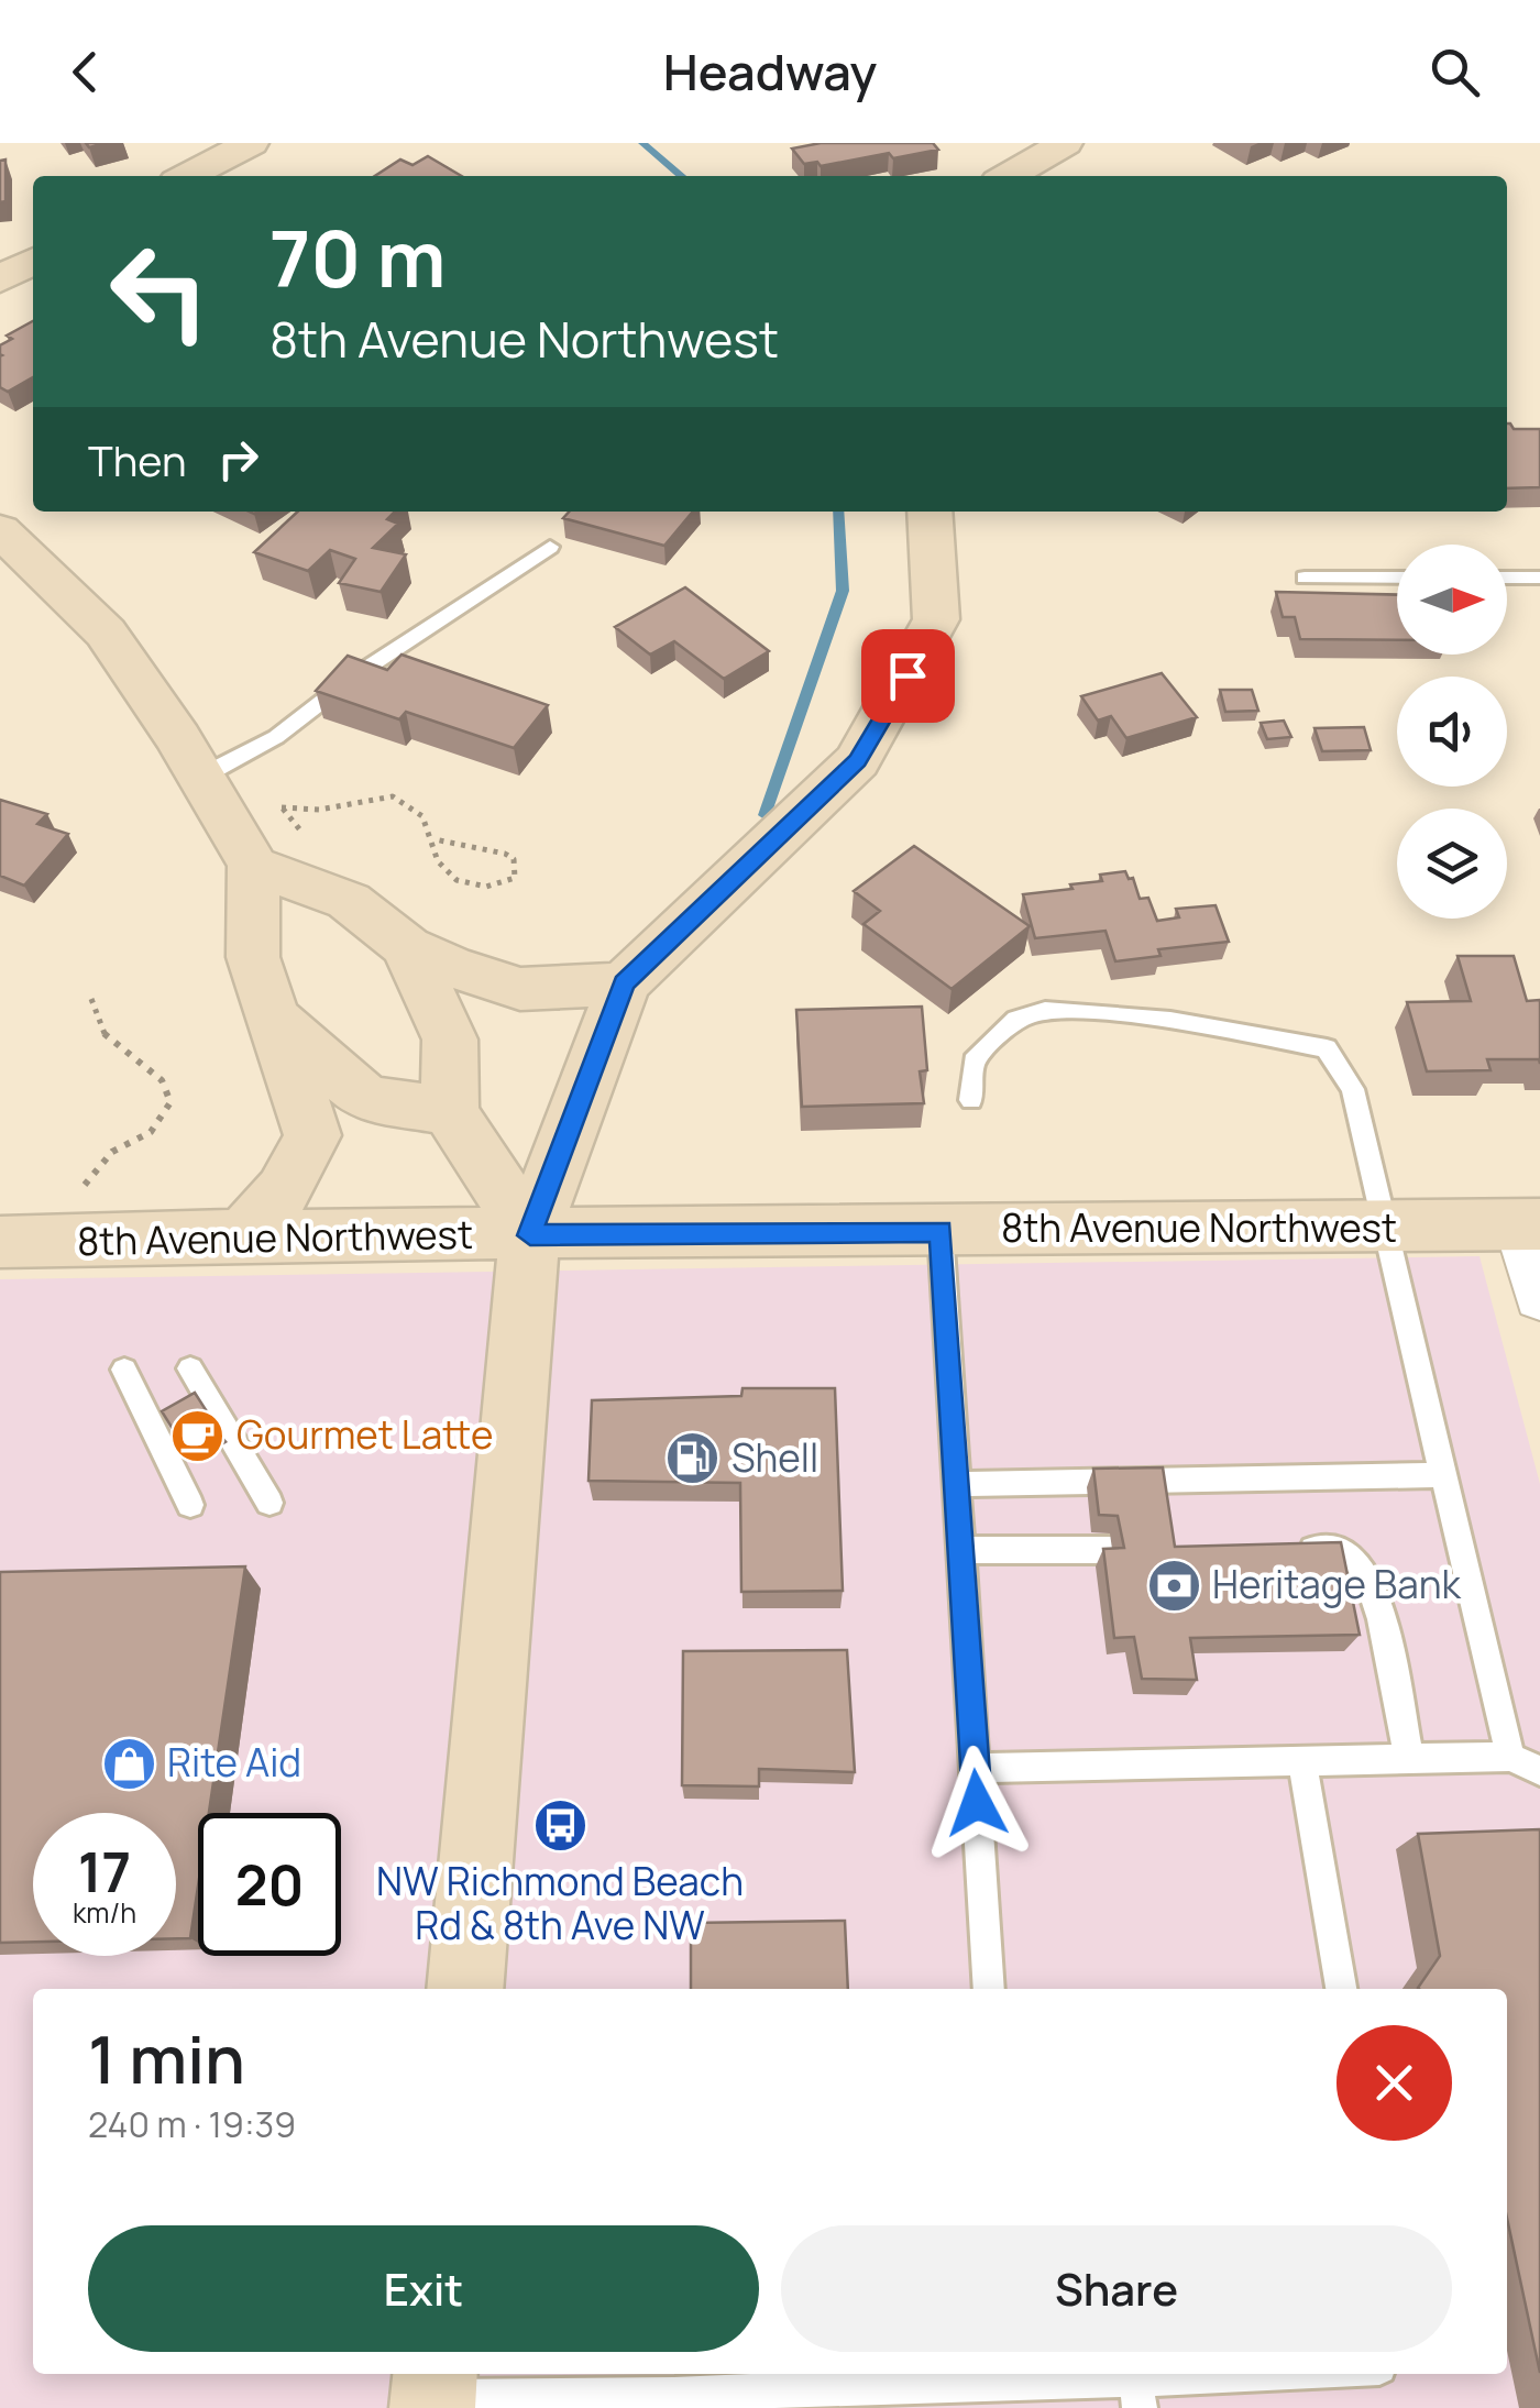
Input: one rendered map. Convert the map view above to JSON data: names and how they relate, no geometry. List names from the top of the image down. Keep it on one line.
{"streets":{"main road":["8th Avenue Northwest"]},"places":{"cafe":["Gourmet Latte"],"fuel station":["Shell"],"bank":["Heritage Bank"],"shop":["Rite Aid"],"bus stop":["NW Richmond Beach Rd & 8th Ave NW"]},"north":"right","page":{"header":"Headway","turn":["70 m","8th Avenue Northwest"],"then":"Then","speed":"17 km/h","limit":"20","heading":["1 min","240 m · 19:39"],"buttons":["Exit","Share"]}}
